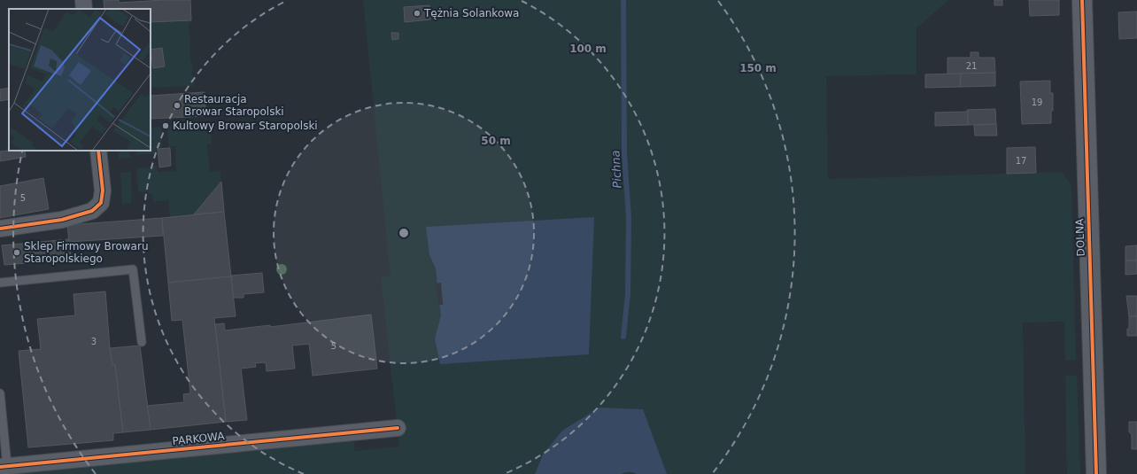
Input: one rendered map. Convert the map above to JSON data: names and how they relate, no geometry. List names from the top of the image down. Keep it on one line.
{"streets":{"street":["DOLNA","PARKOWA"]},"water":["Pichna"],"places":["Tężnia Solankowa","Restauracja Browar Staropolski","Kultowy Browar Staropolski","Sklep Firmowy Browaru Staropolskiego"],"house_numbers":["21","19","17","5","3","5"],"rings":["100 m","150 m","50 m"]}
